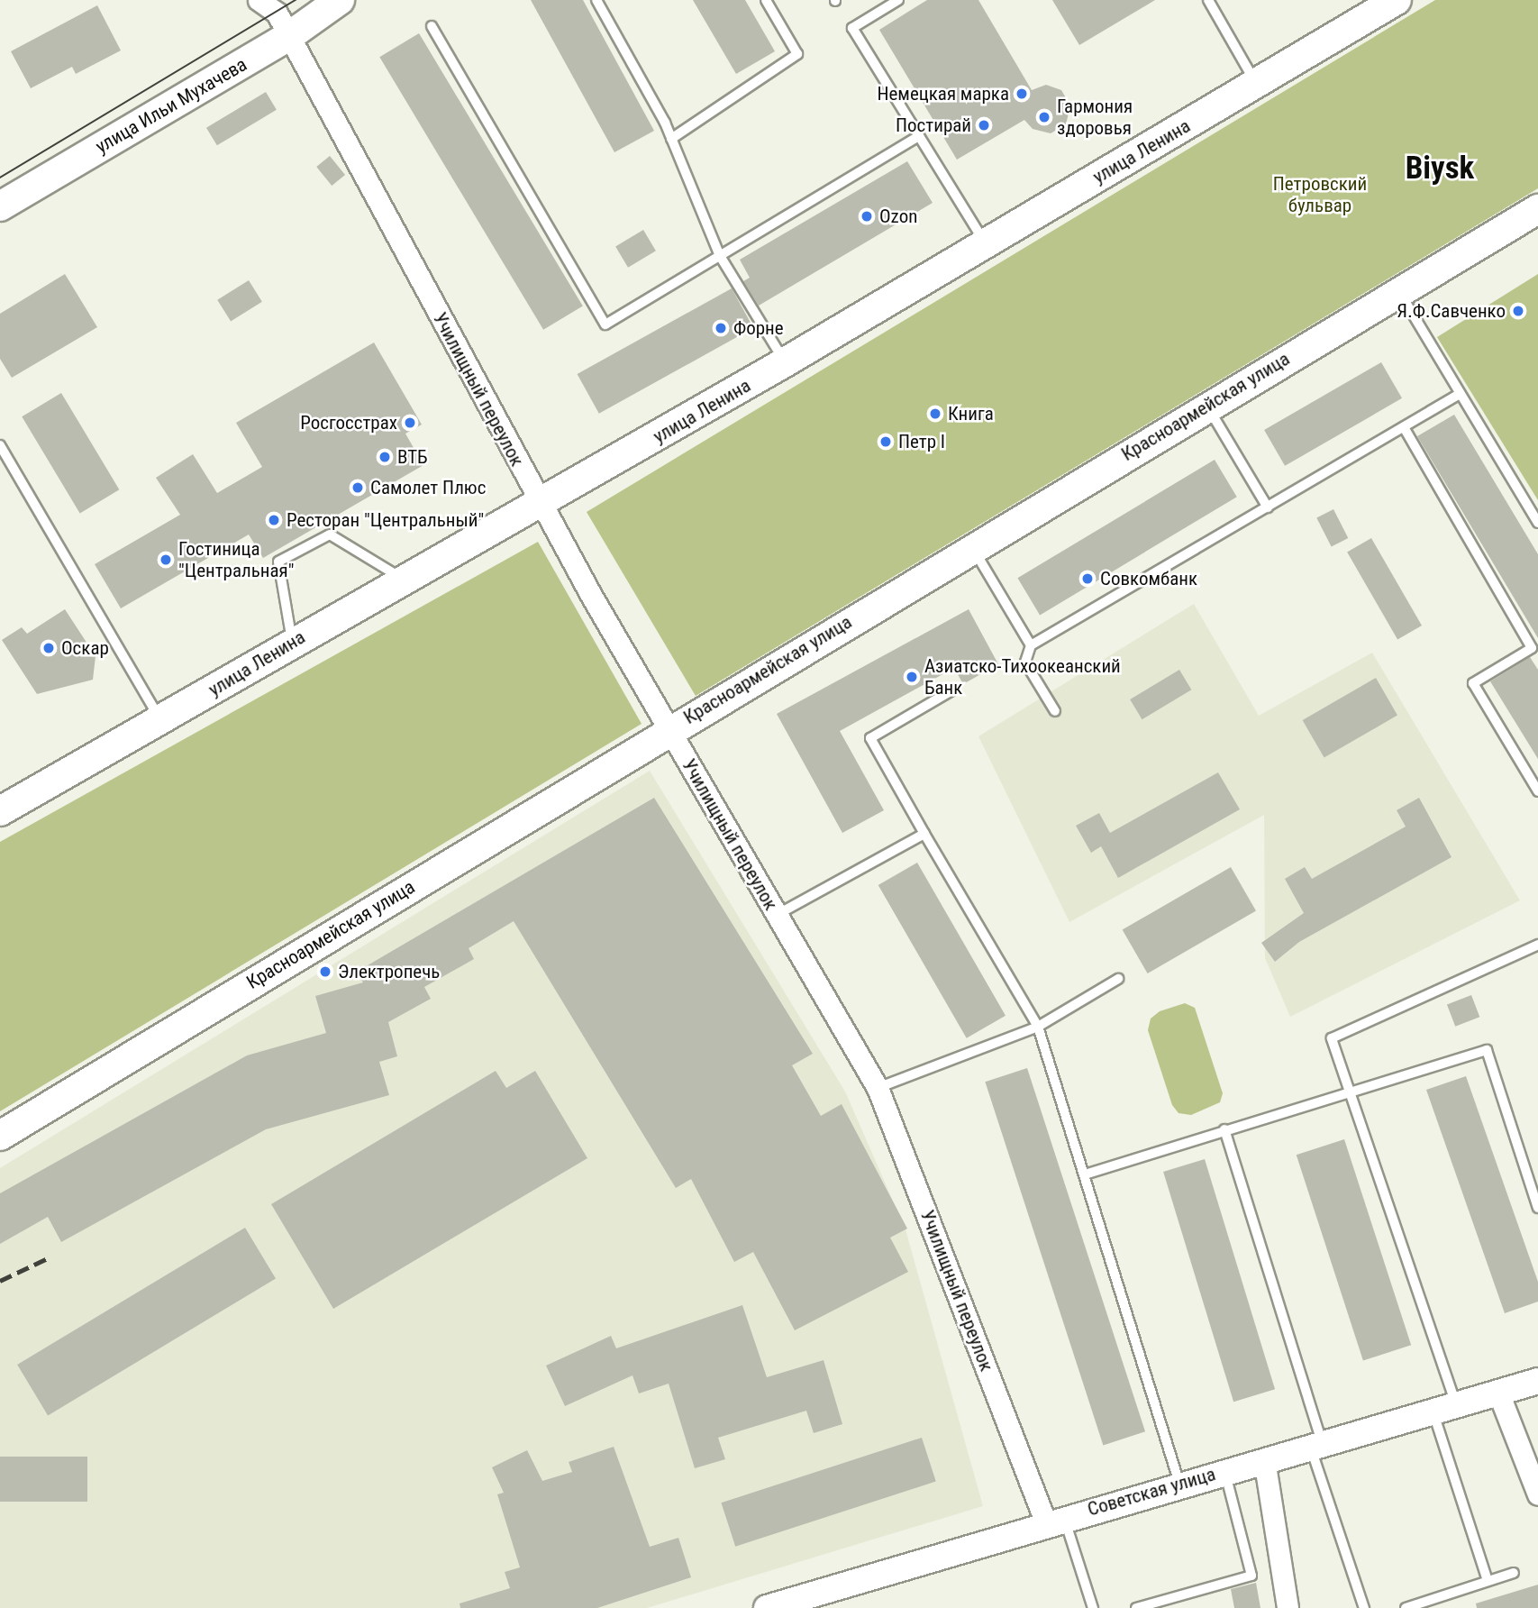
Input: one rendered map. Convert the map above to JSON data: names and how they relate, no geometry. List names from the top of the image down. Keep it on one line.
{"streets":{"main road":["улица Ильи Мухачева","улица Ленина","Красноармейская улица"],"street":["Училищный переулок","Советская улица"]},"crossings":[["улица Ильи Мухачева","Училищный переулок"],["улица Ленина","Училищный переулок"],["Училищный переулок","Красноармейская улица"],["Училищный переулок","Советская улица"]],"districts":["Biysk"],"parks":["Петровский бульвар"],"places":["Немецкая марка","Гармония здоровья","Постирай","Ozon","Я.Ф.Савченко","Форне","Книга","Росгосстрах","Петр I","ВТБ","Самолет Плюс","Ресторан \"Центральный\"","Гостиница \"Центральная\"","Совкомбанк","Оскар","Азиатско-Тихоокеанский Банк","Электропечь"]}
